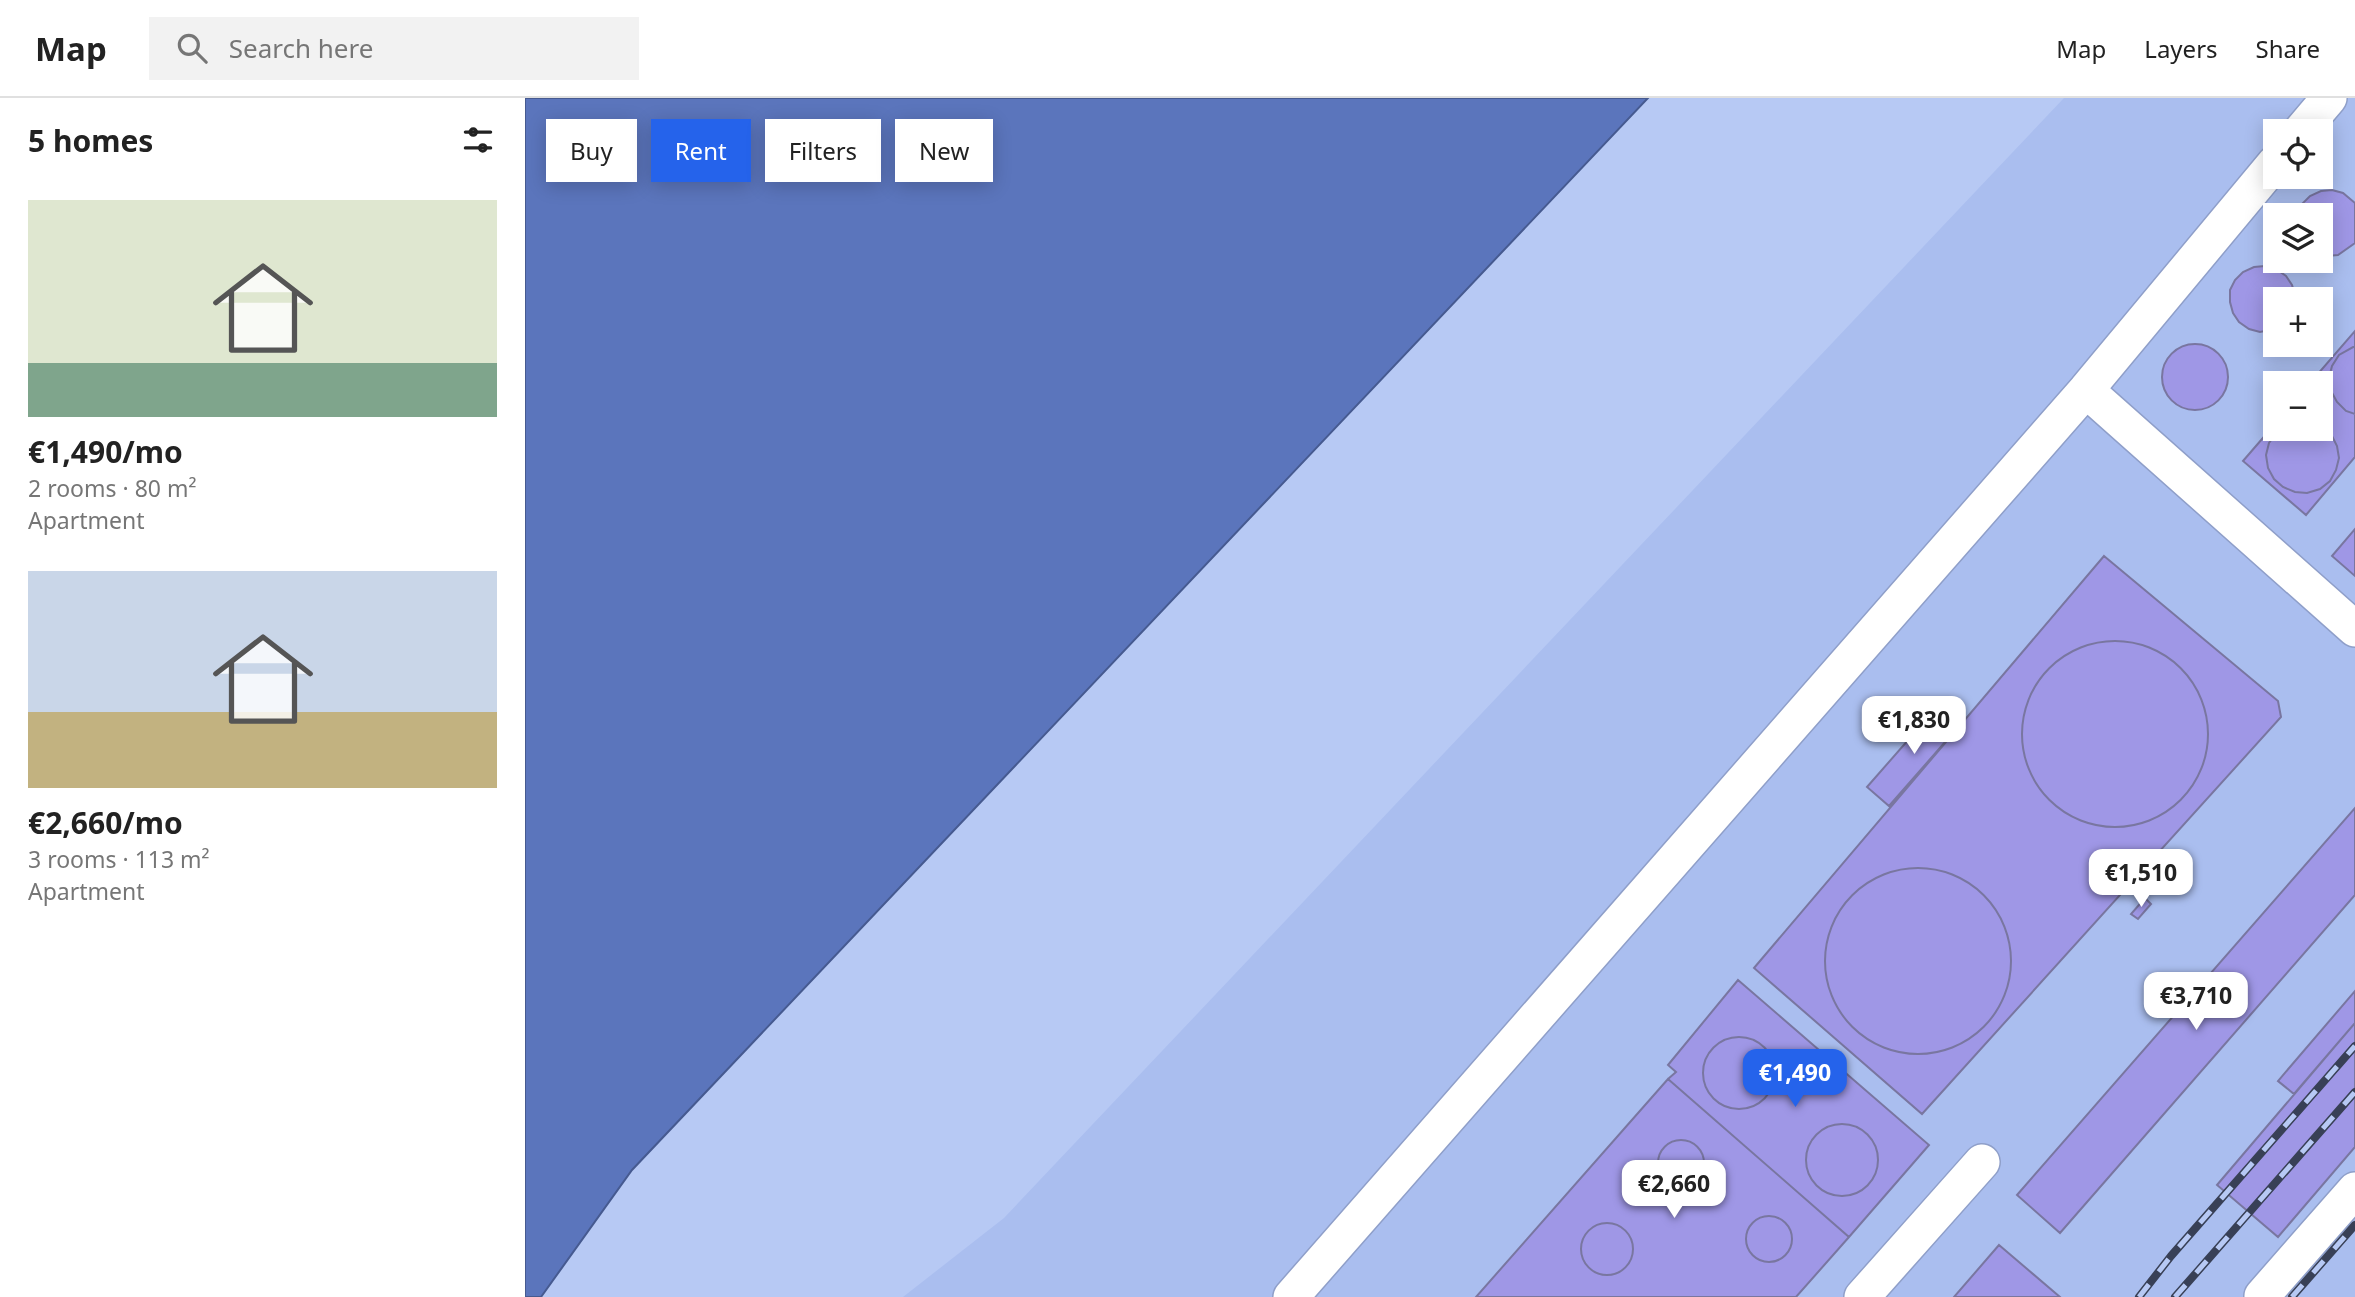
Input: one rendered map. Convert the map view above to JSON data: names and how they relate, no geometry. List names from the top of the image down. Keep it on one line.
{"page":{"header":"Map","search":"Search here","nav":["Map","Layers","Share"],"heading":"5 homes","map_buttons":["+","−"],"chip":["Buy","Rent","Filters","New"],"list":[{"name":"€1,490/mo","note":"2 rooms · 80 m² · Apartment"},{"name":"€2,660/mo","note":"3 rooms · 113 m² · Apartment"}],"price":["€1,830","€1,510","€3,710","€1,490","€2,660"]}}
